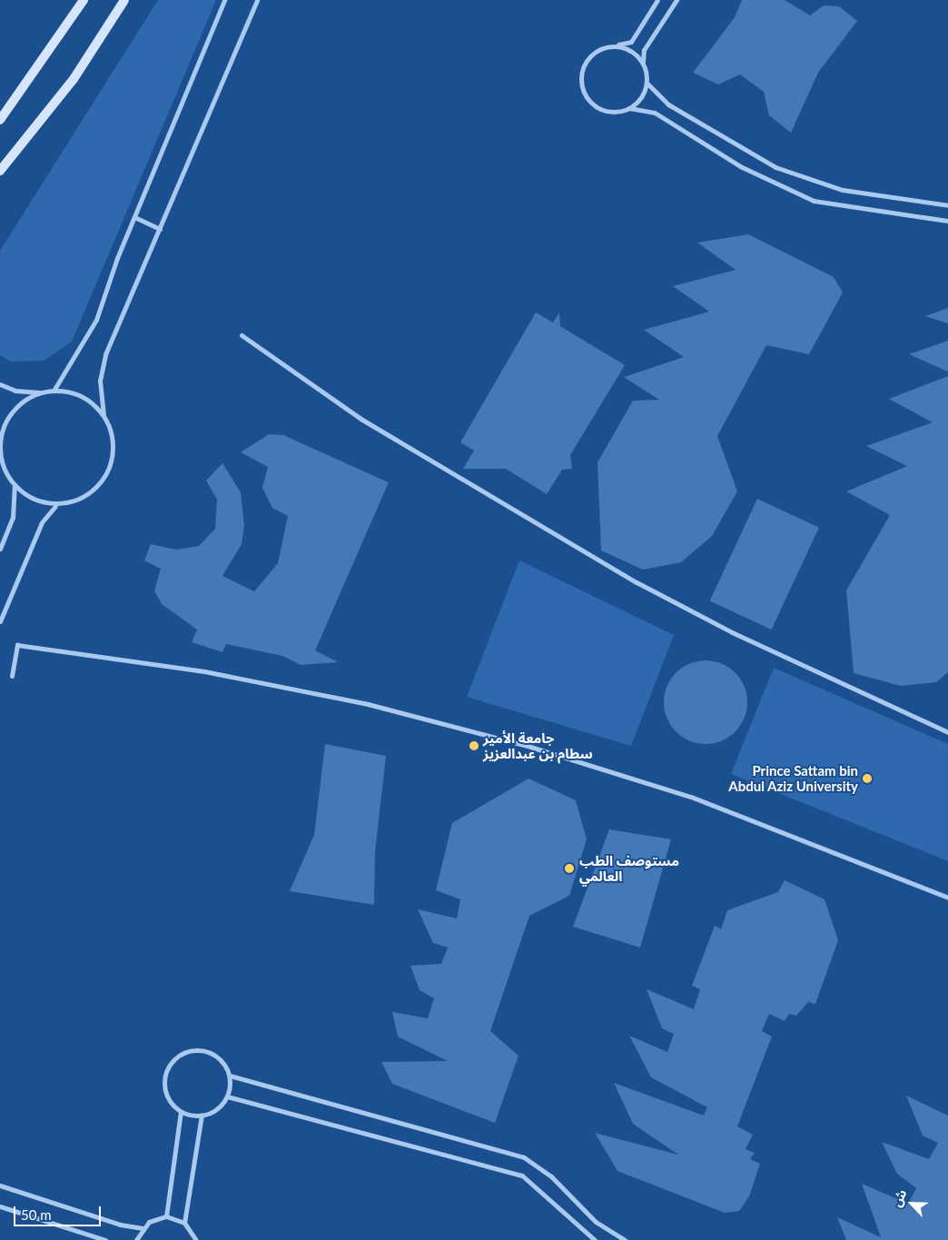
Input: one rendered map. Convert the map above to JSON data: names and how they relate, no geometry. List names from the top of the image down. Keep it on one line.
{"places":["جامعة الأمير سطام بن عبدالعزيز","Prince Sattam bin Abdul Aziz University","مستوصف الطب العالمي"],"scale_bar":"50 m","north":"top left"}
